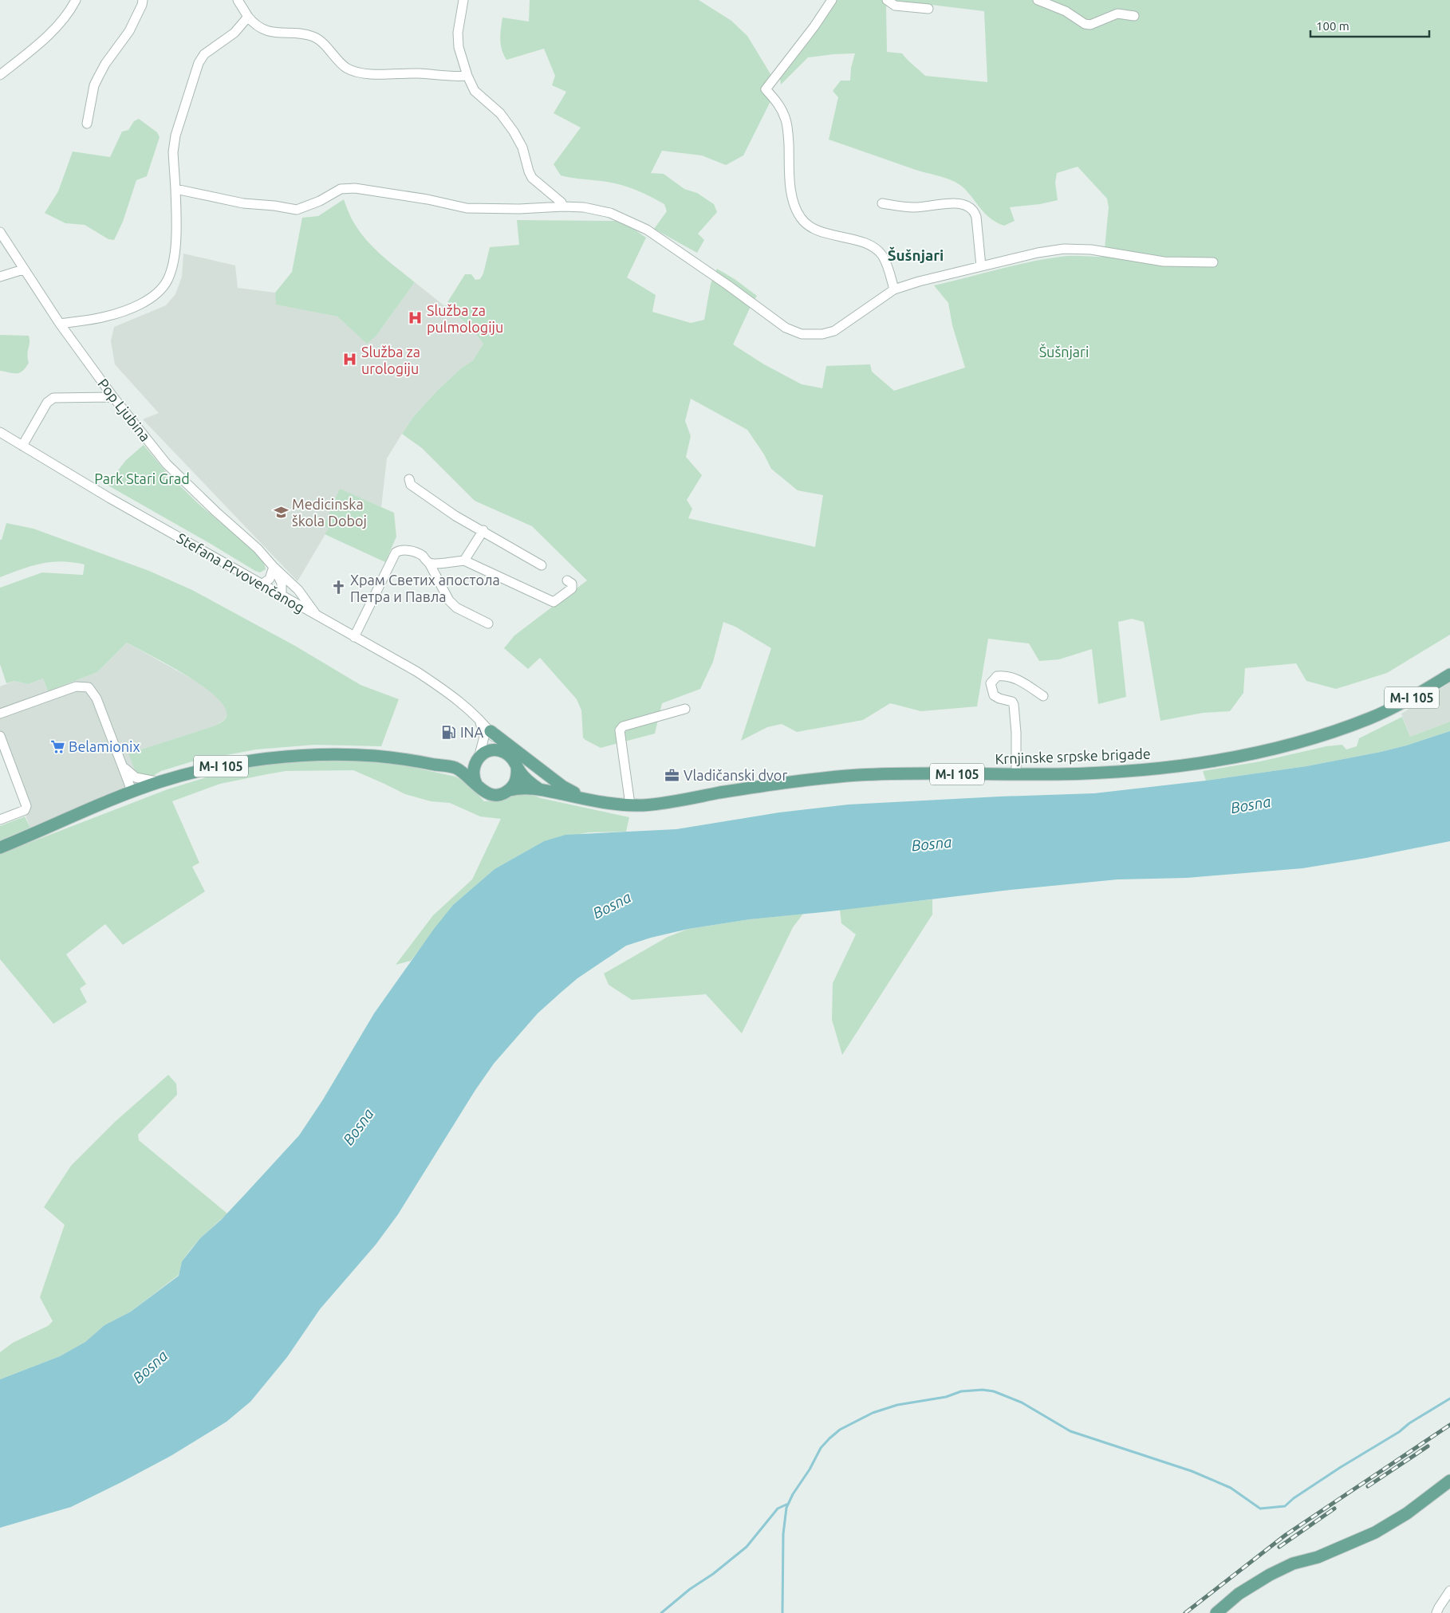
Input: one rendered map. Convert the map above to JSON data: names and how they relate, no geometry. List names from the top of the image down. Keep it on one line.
{"streets":{"main road":["M-I 105","Krnjinske srpske brigade"],"street":["Pop Ljubina","Stefana Prvovenčanog"]},"crossings":[["Stefana Prvovenčanog","M-I 105"],["M-I 105","Krnjinske srpske brigade"]],"districts":["Šušnjari"],"water":["Bosna"],"parks":["Šušnjari","Park Stari Grad"],"places":{"hospital":["Služba za pulmologiju","Služba za urologiju"],"school or university":["Medicinska škola Doboj"],"church":["Храм Светих апостола Петра и Павла"],"fuel station":["INA"],"supermarket":["Belamionix"],"office":["Vladičanski dvor"]},"scale_bar":"100 m"}
